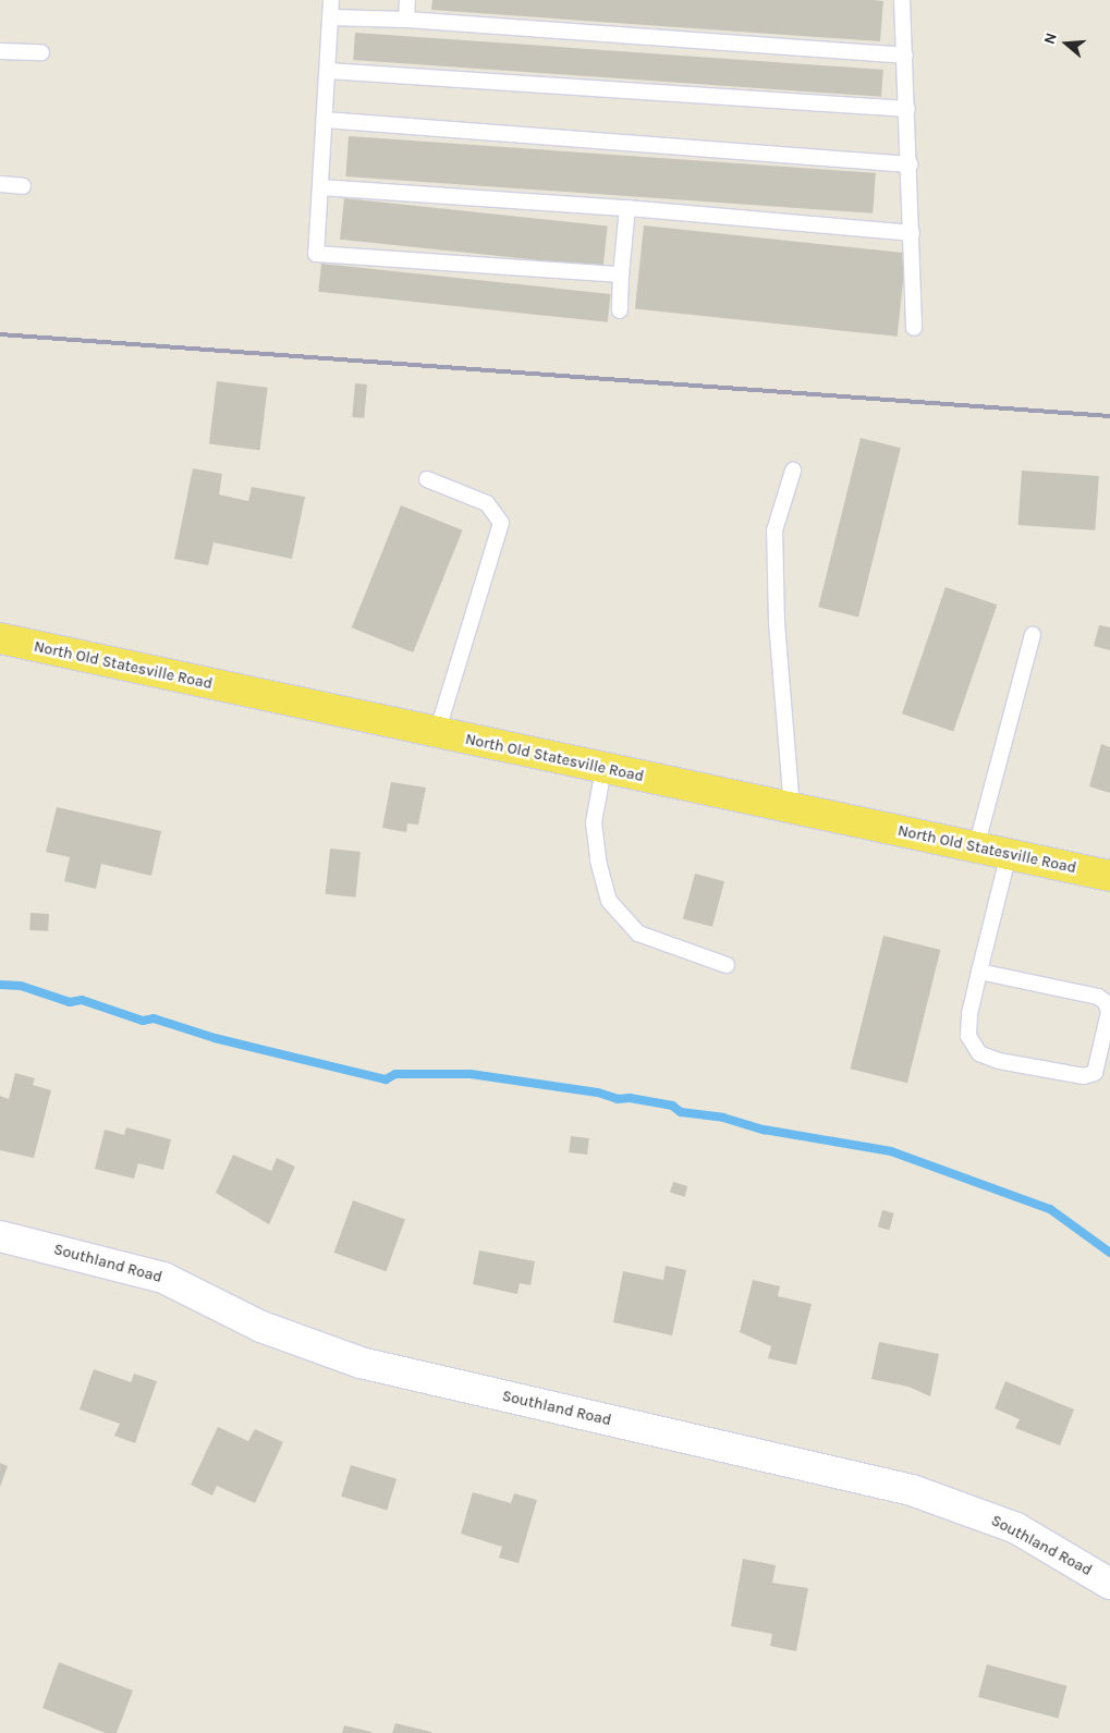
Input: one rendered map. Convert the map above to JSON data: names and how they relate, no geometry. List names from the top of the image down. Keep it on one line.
{"streets":{"main road":["North Old Statesville Road"],"street":["Southland Road"]},"north":"left"}
